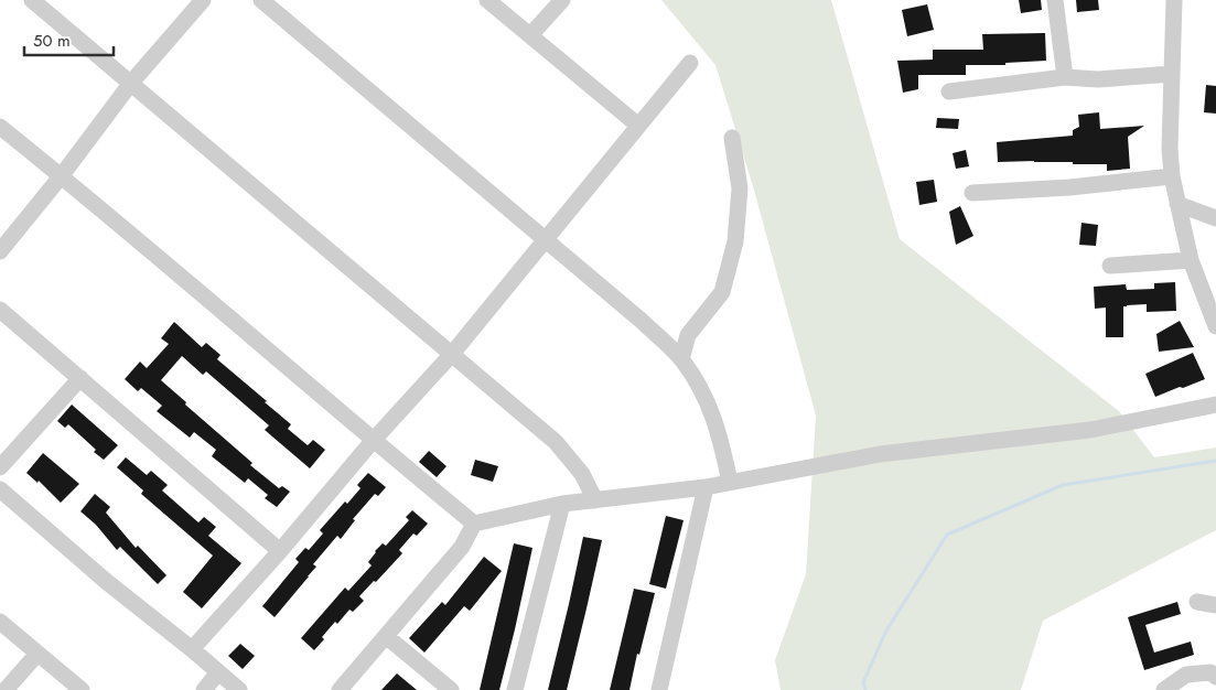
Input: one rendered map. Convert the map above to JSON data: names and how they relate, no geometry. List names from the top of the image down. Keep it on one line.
{"scale_bar":"50 m"}
